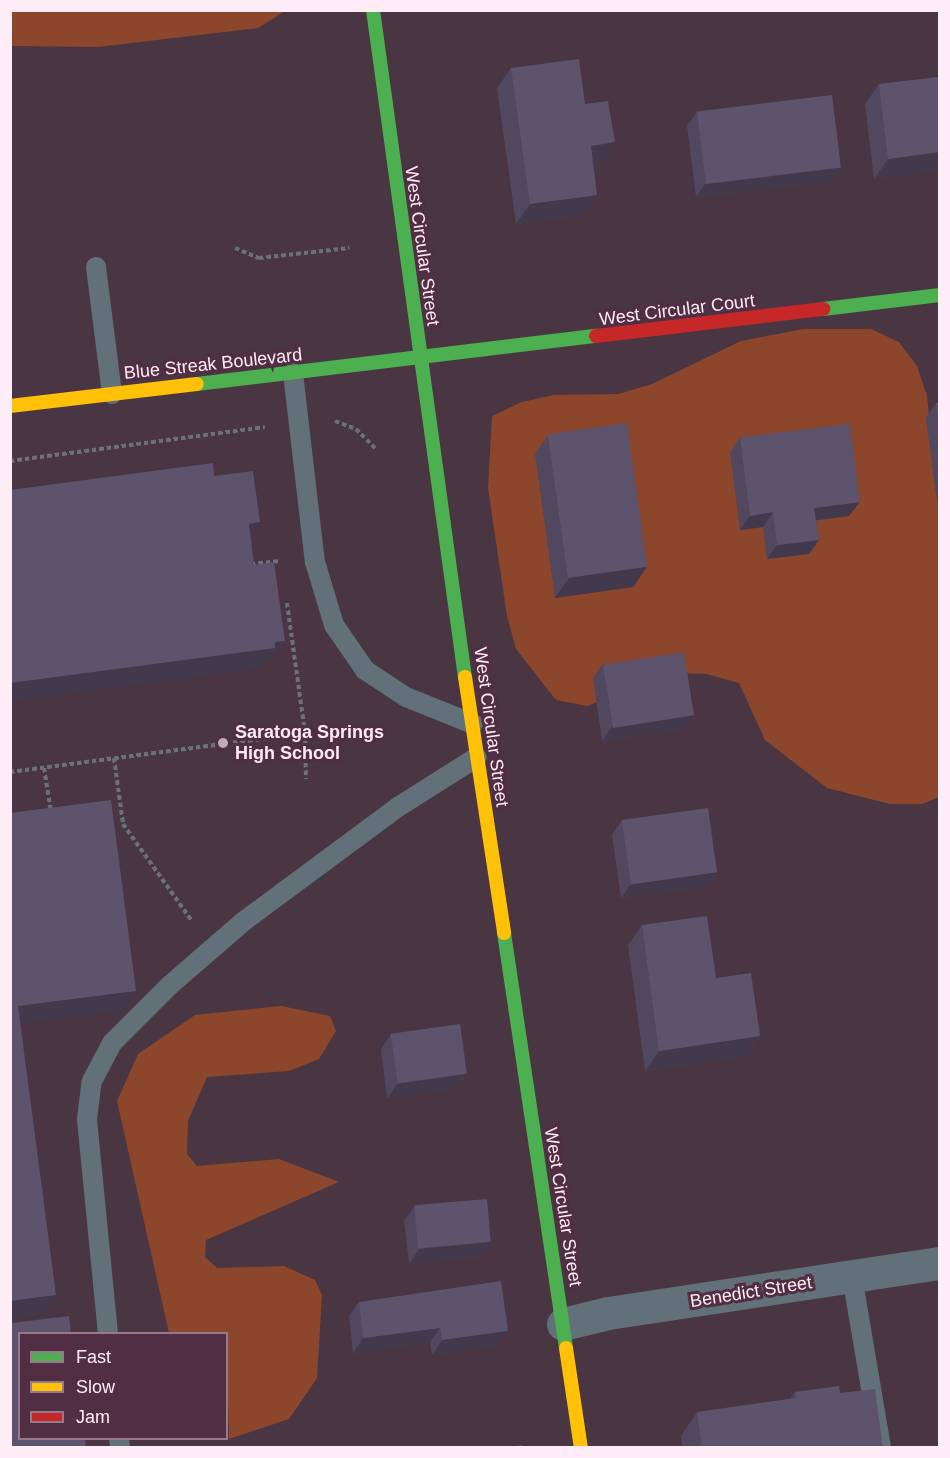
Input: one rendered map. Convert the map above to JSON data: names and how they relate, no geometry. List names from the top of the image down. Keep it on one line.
{"streets":{"street":["West Circular Street","West Circular Court","Blue Streak Boulevard","Benedict Street"]},"crossings":[["West Circular Street","West Circular Court"],["West Circular Street","Blue Streak Boulevard"],["West Circular Street","Benedict Street"],["West Circular Court","Blue Streak Boulevard"]],"places":["Saratoga Springs High School"],"legend":["Fast","Slow","Jam"]}
